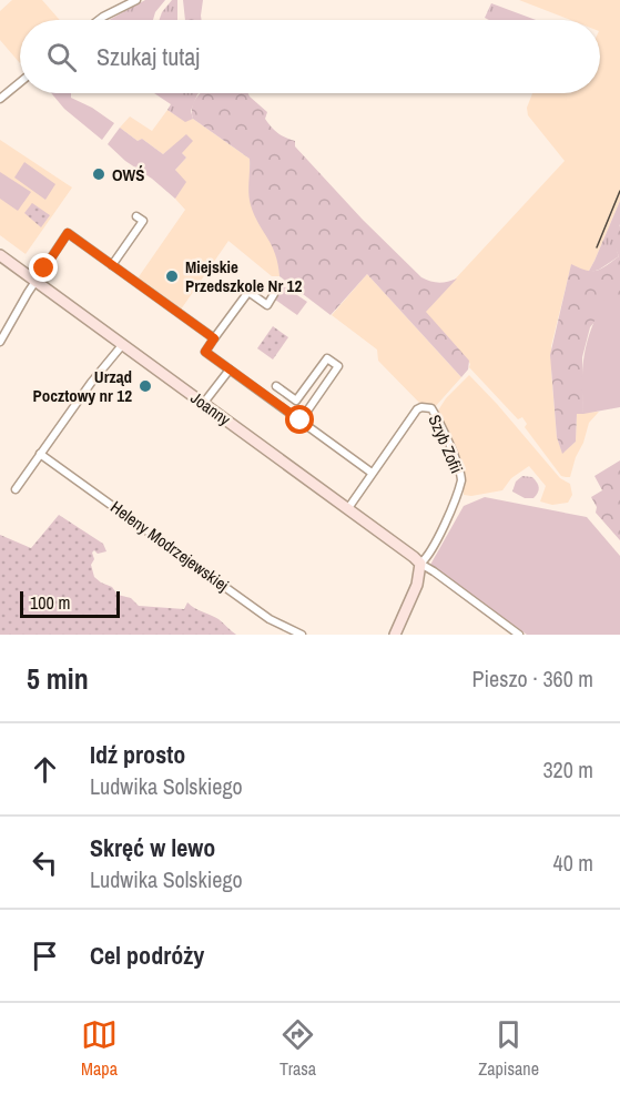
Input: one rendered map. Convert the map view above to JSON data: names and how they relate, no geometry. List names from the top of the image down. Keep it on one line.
{"streets":{"street":["Joanny","Szyb Zofii","Heleny Modrzejewskiej"]},"crossings":[["Joanny","Szyb Zofii"]],"places":["OWŚ","Miejskie Przedszkole Nr 12","Urząd Pocztowy nr 12"],"scale_bar":"100 m","page":{"search":"Szukaj tutaj","scale":"100 m","heading":["5 min","Pieszo · 360 m"],"list":[["Idź prosto","Ludwika Solskiego","320 m"],["Skręć w lewo","Ludwika Solskiego","40 m"],"Cel podróży"],"nav":["Mapa","Trasa","Zapisane"]}}
